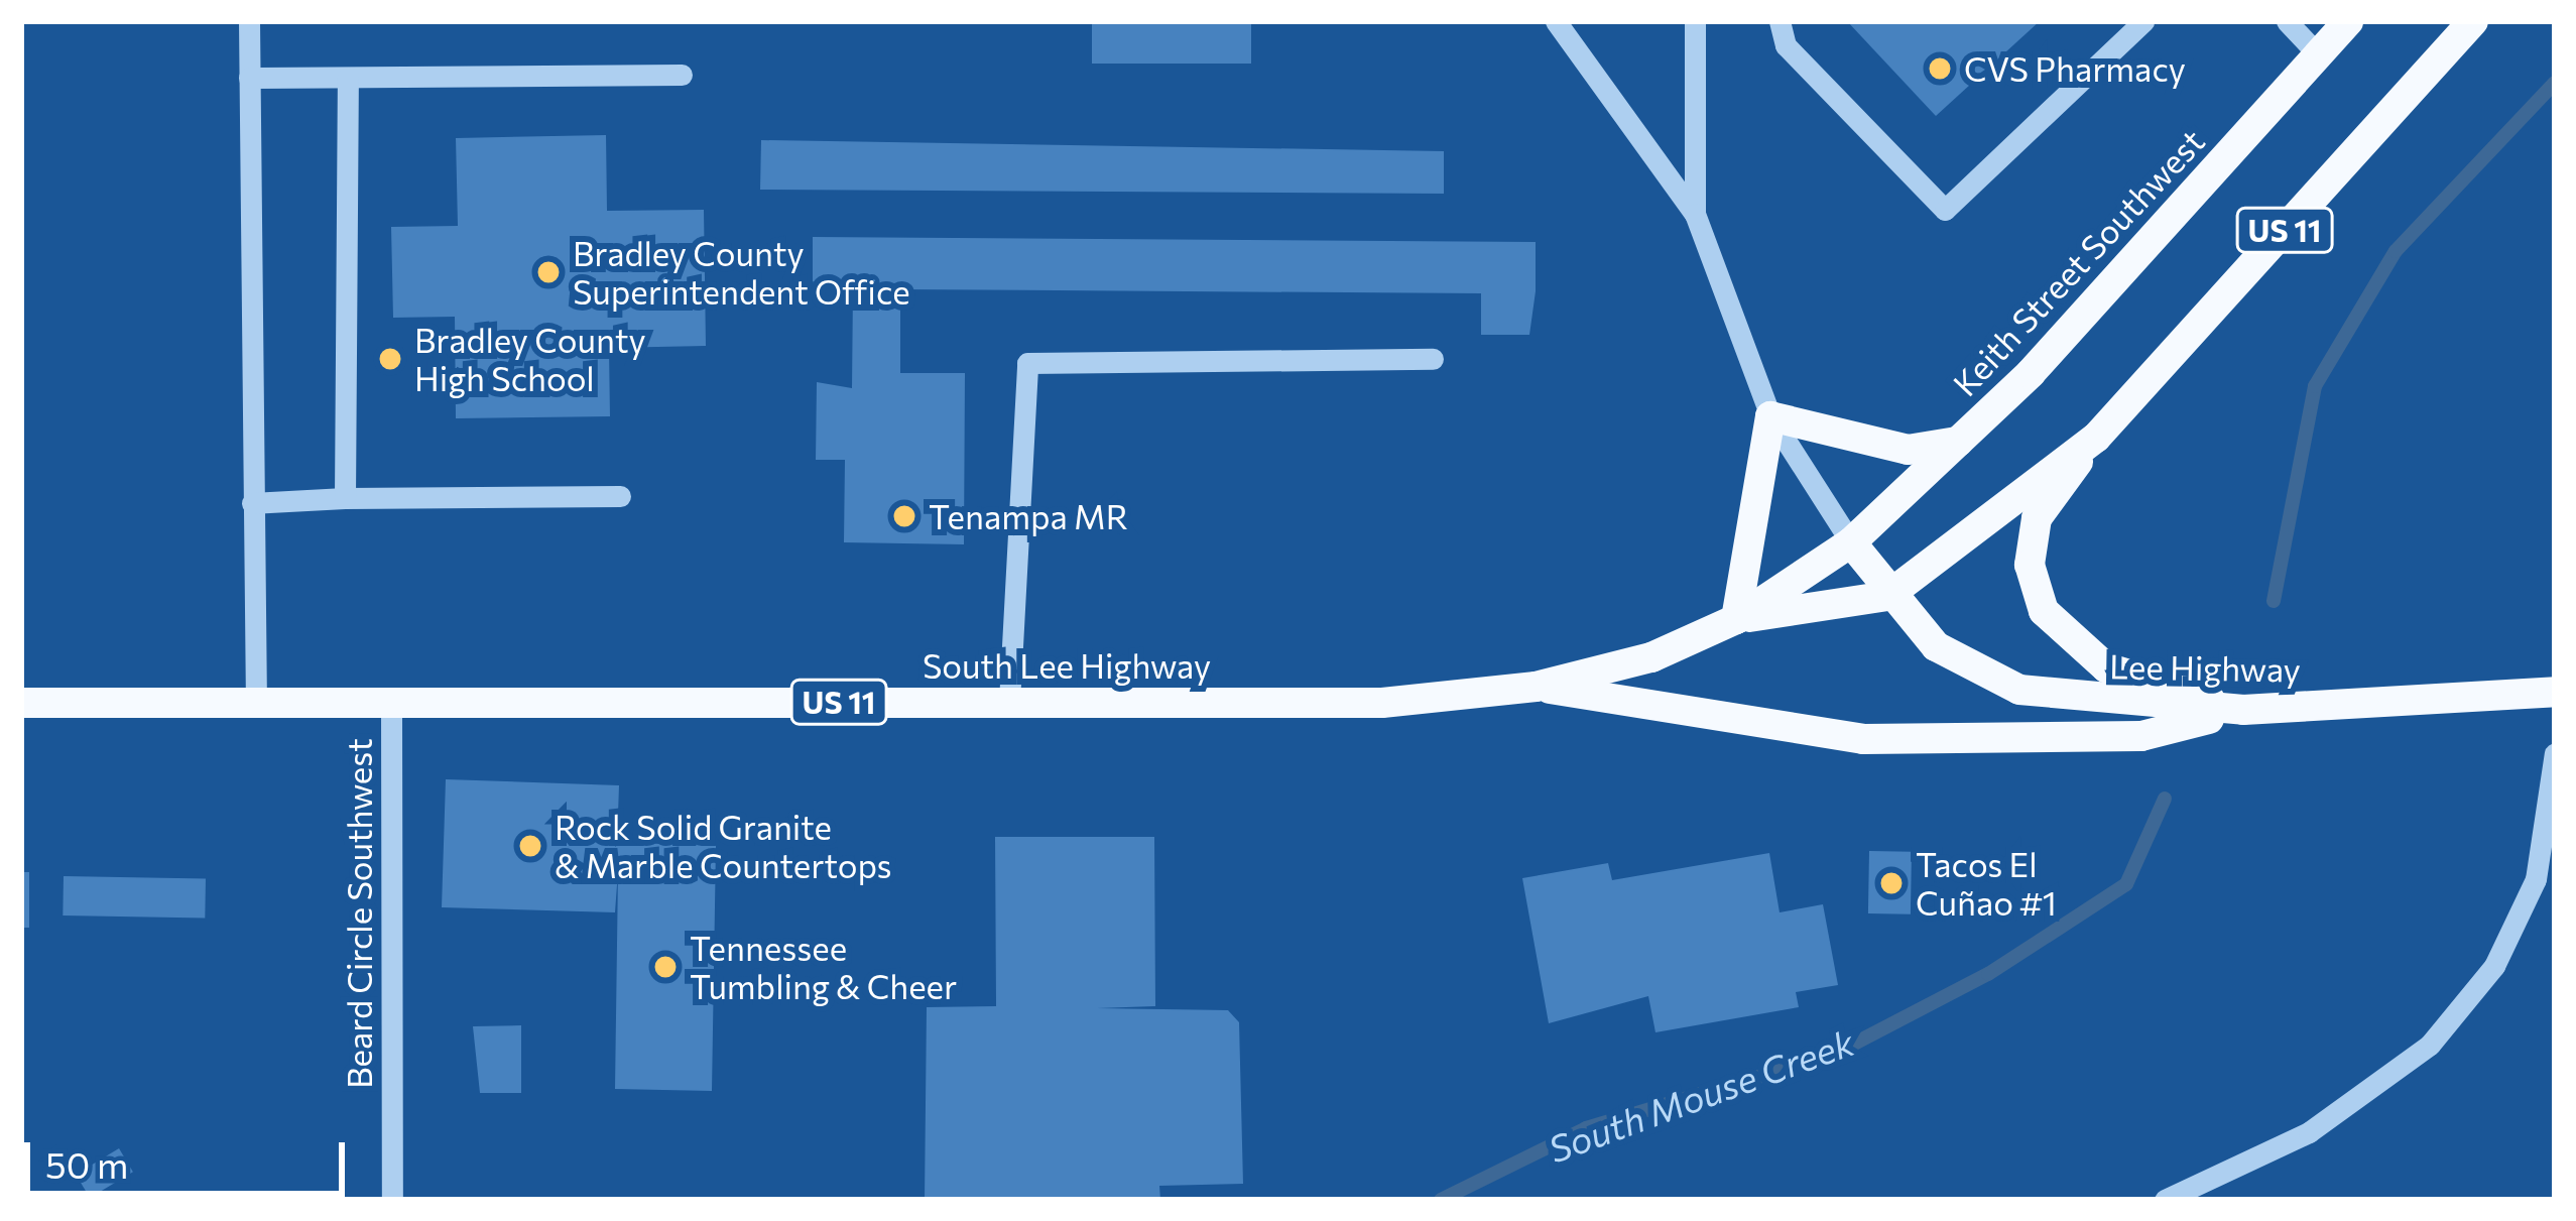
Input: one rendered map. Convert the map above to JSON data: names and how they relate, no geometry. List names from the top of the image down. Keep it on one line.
{"streets":{"main road":["US 11","Keith Street Southwest","South Lee Highway","Lee Highway"],"street":["Beard Circle Southwest"]},"crossings":[["US 11","South Lee Highway"],["US 11","Lee Highway"],["Keith Street Southwest","South Lee Highway"],["Keith Street Southwest","Lee Highway"],["South Lee Highway","Lee Highway"],["South Lee Highway","Beard Circle Southwest"]],"water":["South Mouse Creek"],"places":["CVS Pharmacy","Bradley County Superintendent Office","Bradley County High School","Tenampa MR","Rock Solid Granite & Marble Countertops","Tacos El Cuñao #1","Tennessee Tumbling & Cheer"],"scale_bar":"50 m"}
